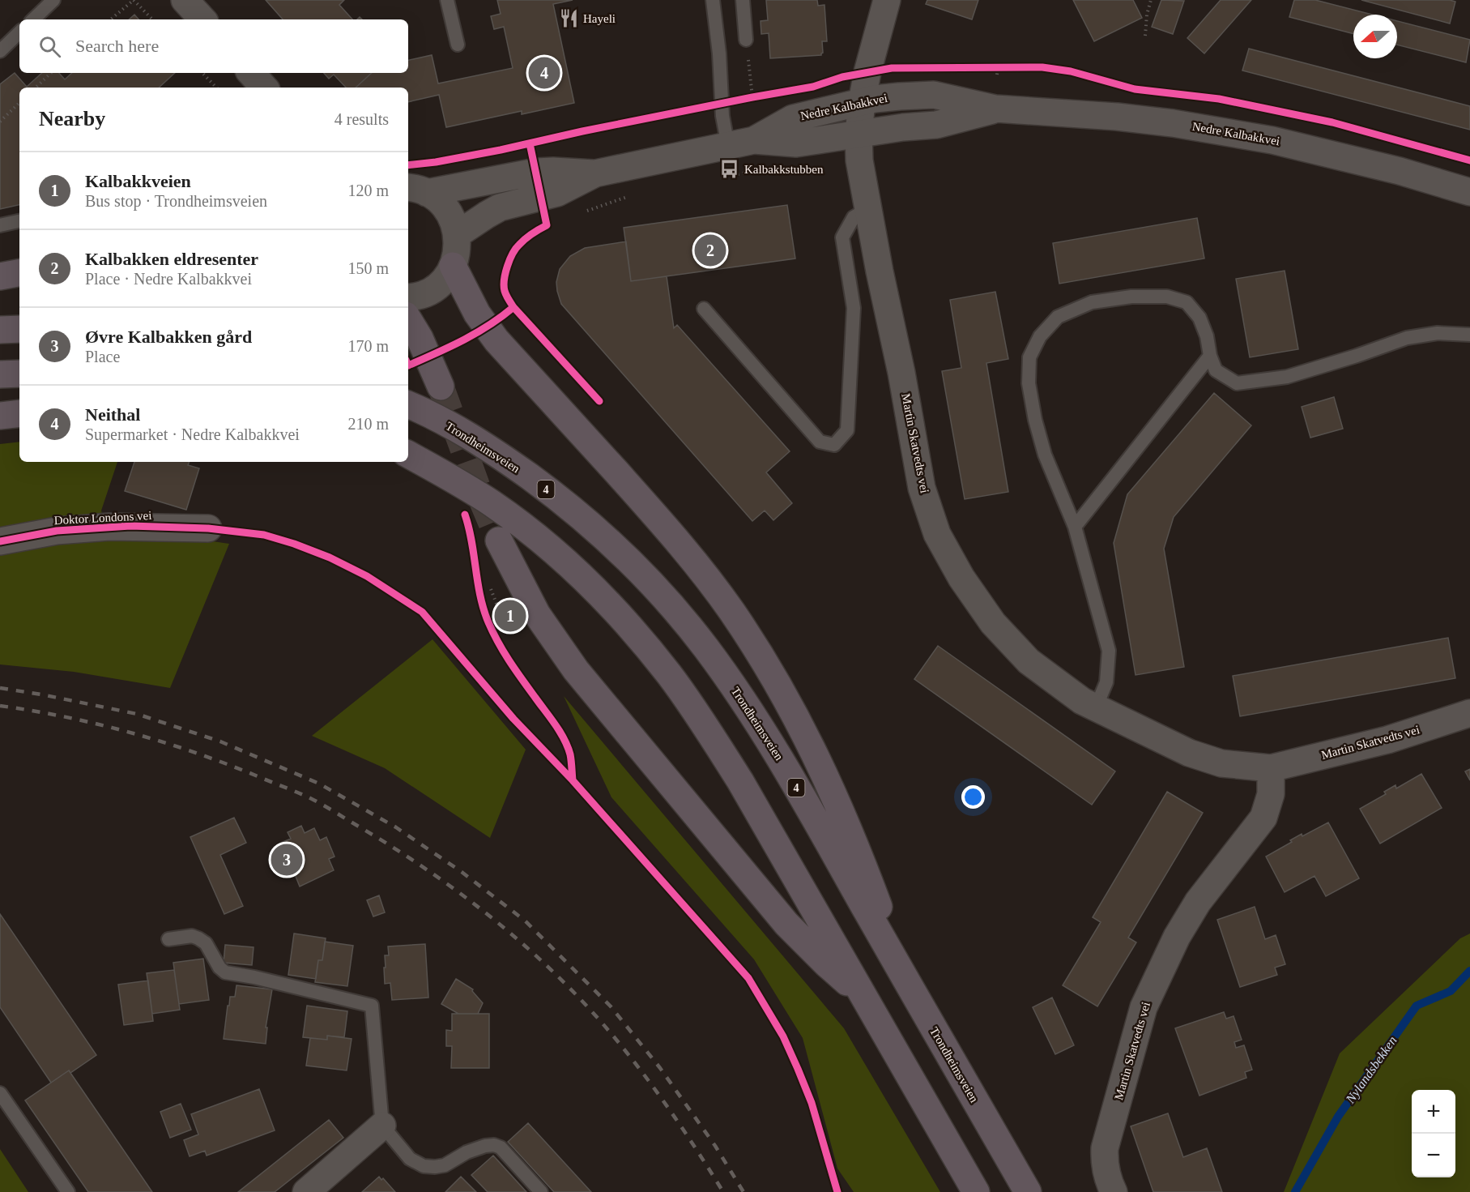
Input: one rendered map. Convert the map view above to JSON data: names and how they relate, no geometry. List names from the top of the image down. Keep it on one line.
{"streets":{"highway":["Trondheimsveien","4"],"street":["Nedre Kalbakkvei","Martin Skatvedts vei","Doktor Londons vei"]},"crossings":[["Nedre Kalbakkvei","Martin Skatvedts vei"]],"water":["Nylandsbekken"],"places":{"restaurant":["Hayeli"],"bus stop":["Kalbakkstubben"]},"north":"left","page":{"search":"Search here","pins":["4","2","1","3"],"heading":["Nearby","4 results"],"list":[{"mark":"1","name":"Kalbakkveien","note":"Bus stop · Trondheimsveien","value":"120 m"},{"mark":"2","name":"Kalbakken eldresenter","note":"Place · Nedre Kalbakkvei","value":"150 m"},{"mark":"3","name":"Øvre Kalbakken gård","note":"Place","value":"170 m"},{"mark":"4","name":"Neithal","note":"Supermarket · Nedre Kalbakkvei","value":"210 m"}],"map_buttons":["+","−"]}}
